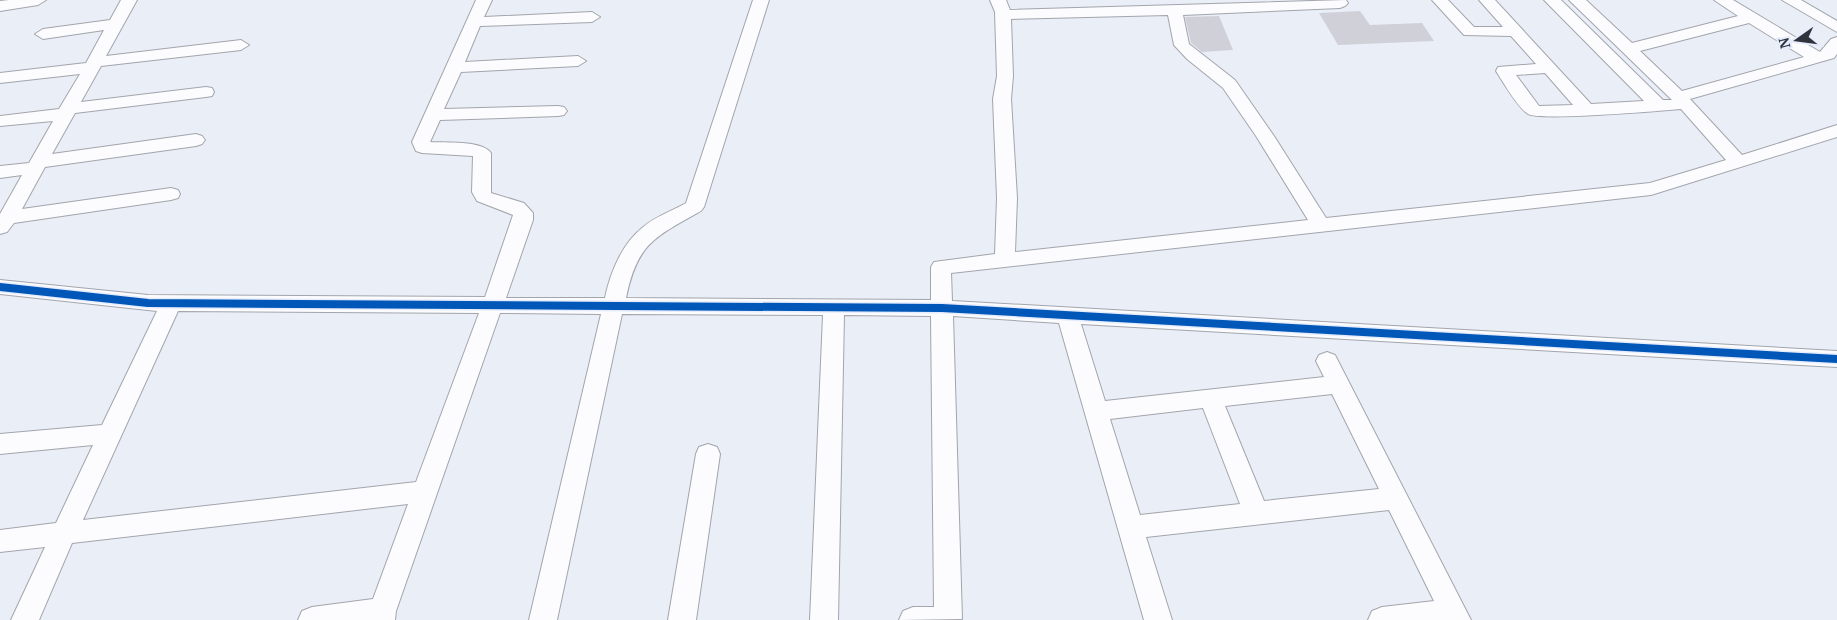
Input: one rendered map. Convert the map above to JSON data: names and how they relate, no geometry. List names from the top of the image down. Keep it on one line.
{"north":"left"}
